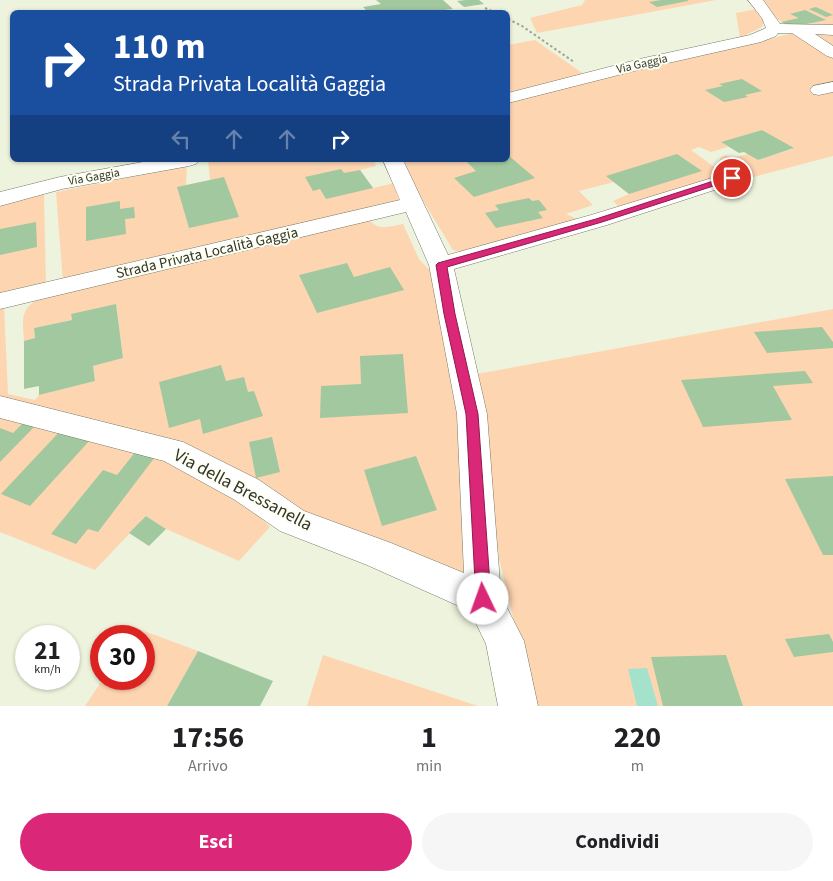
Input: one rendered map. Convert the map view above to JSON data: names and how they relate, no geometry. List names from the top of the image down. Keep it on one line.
{"streets":{"street":["Via Gaggia","Strada Privata Località Gaggia","Via della Bressanella"]},"page":{"turn":["110 m","Strada Privata Località Gaggia"],"speed":"21 km/h","limit":"30","eta":["17:56","Arrivo","1","min","220","m"],"buttons":["Esci","Condividi"]}}
